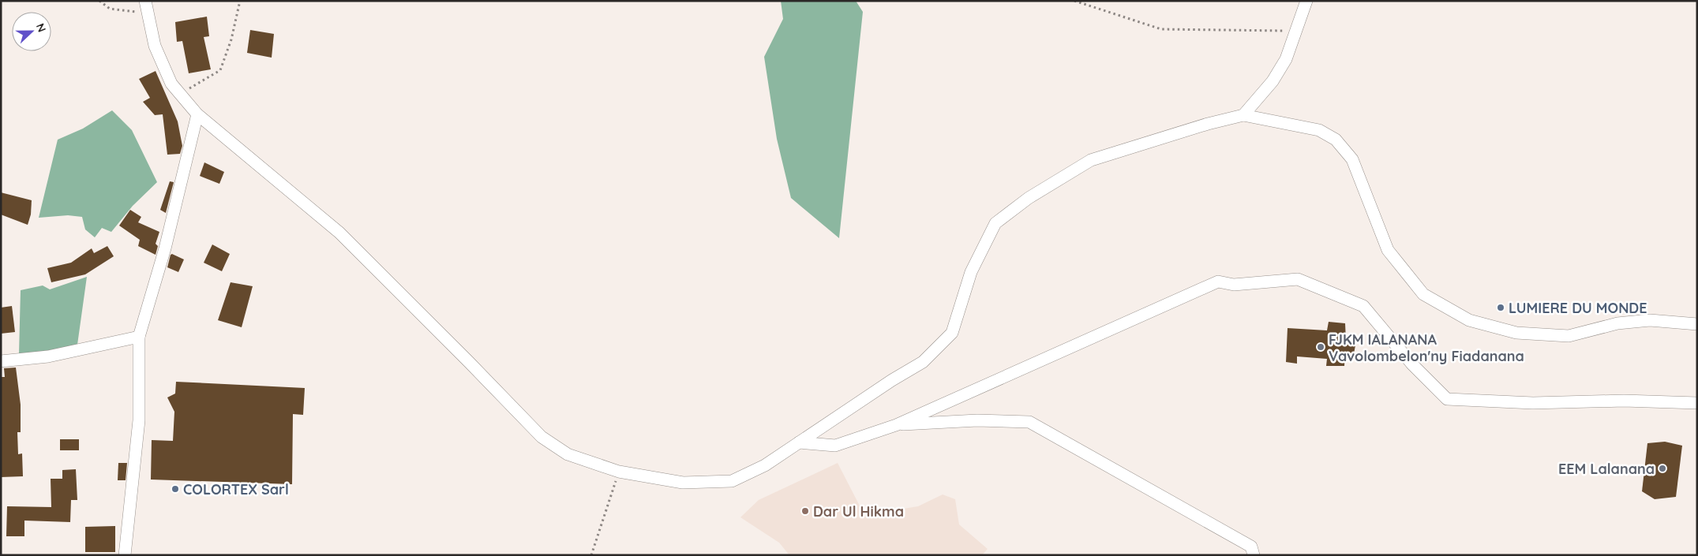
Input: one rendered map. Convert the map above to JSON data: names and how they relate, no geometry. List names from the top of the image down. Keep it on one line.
{"places":["LUMIERE DU MONDE","FJKM IALANANA Vavolombelon'ny Fiadanana","EEM Lalanana","COLORTEX Sarl","Dar Ul Hikma"],"north":"right"}
